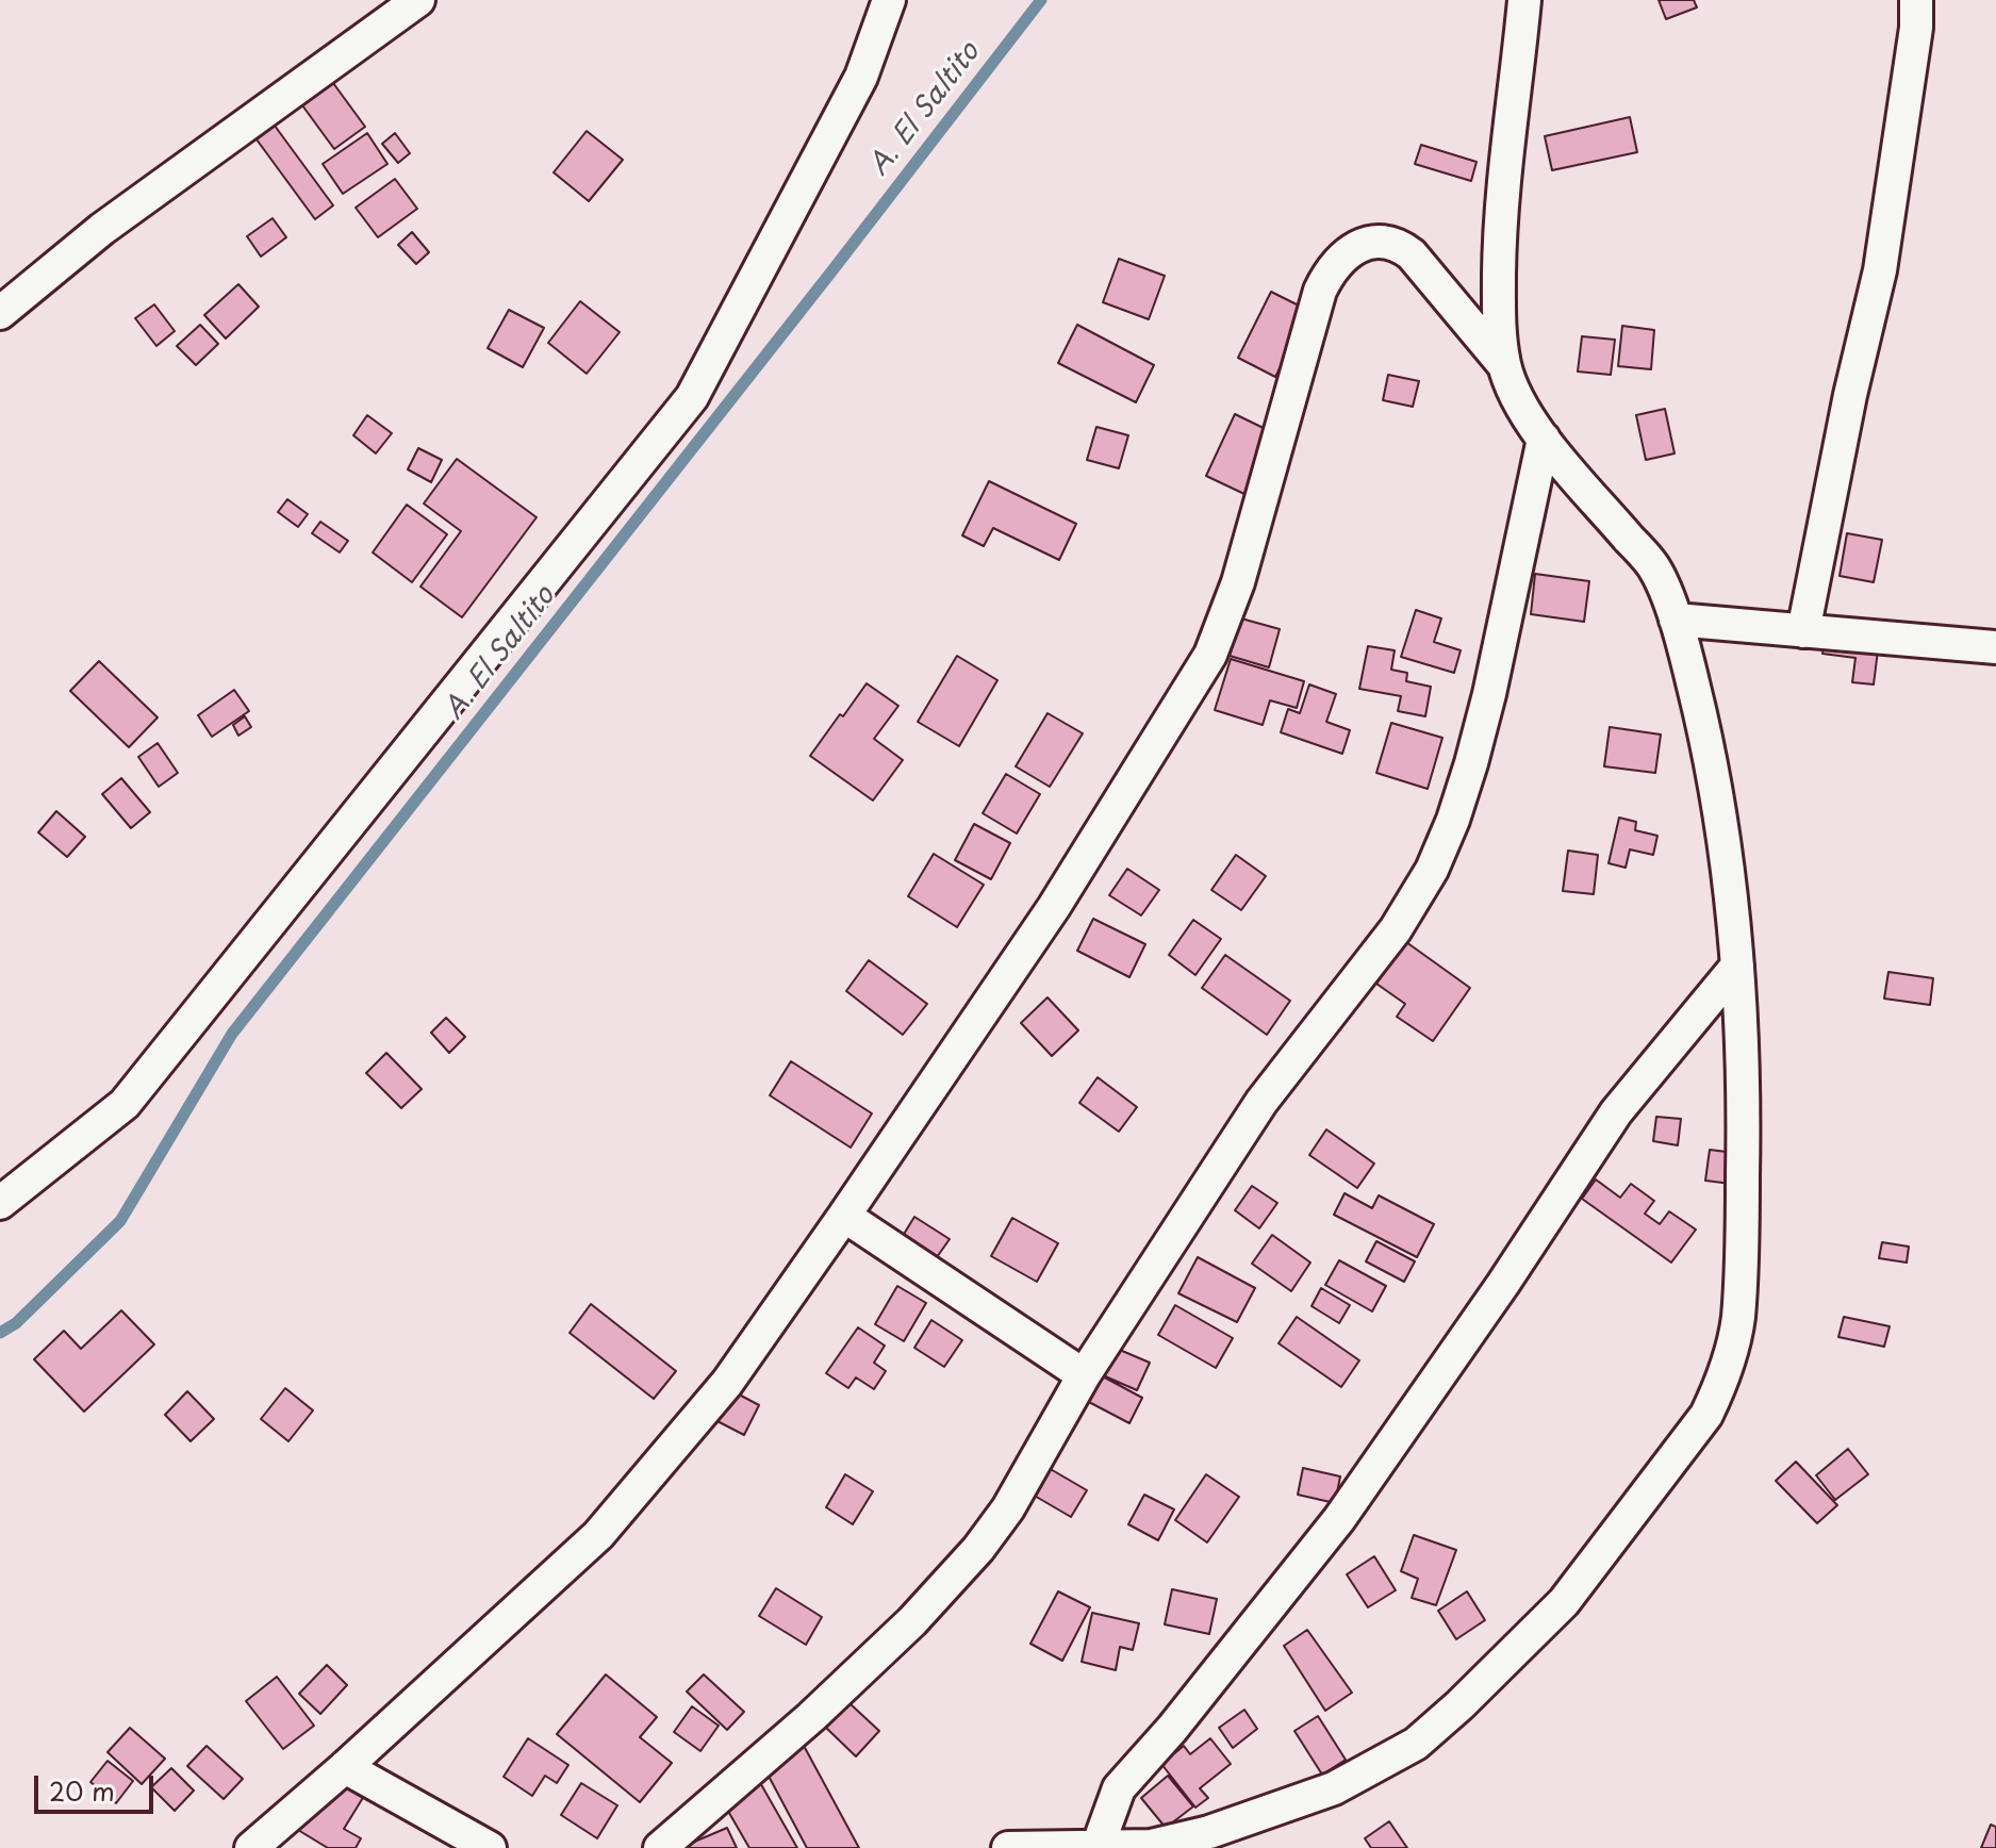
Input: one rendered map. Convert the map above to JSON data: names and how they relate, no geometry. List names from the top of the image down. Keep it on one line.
{"water":["A. El Saltito"],"scale_bar":"20 m"}
